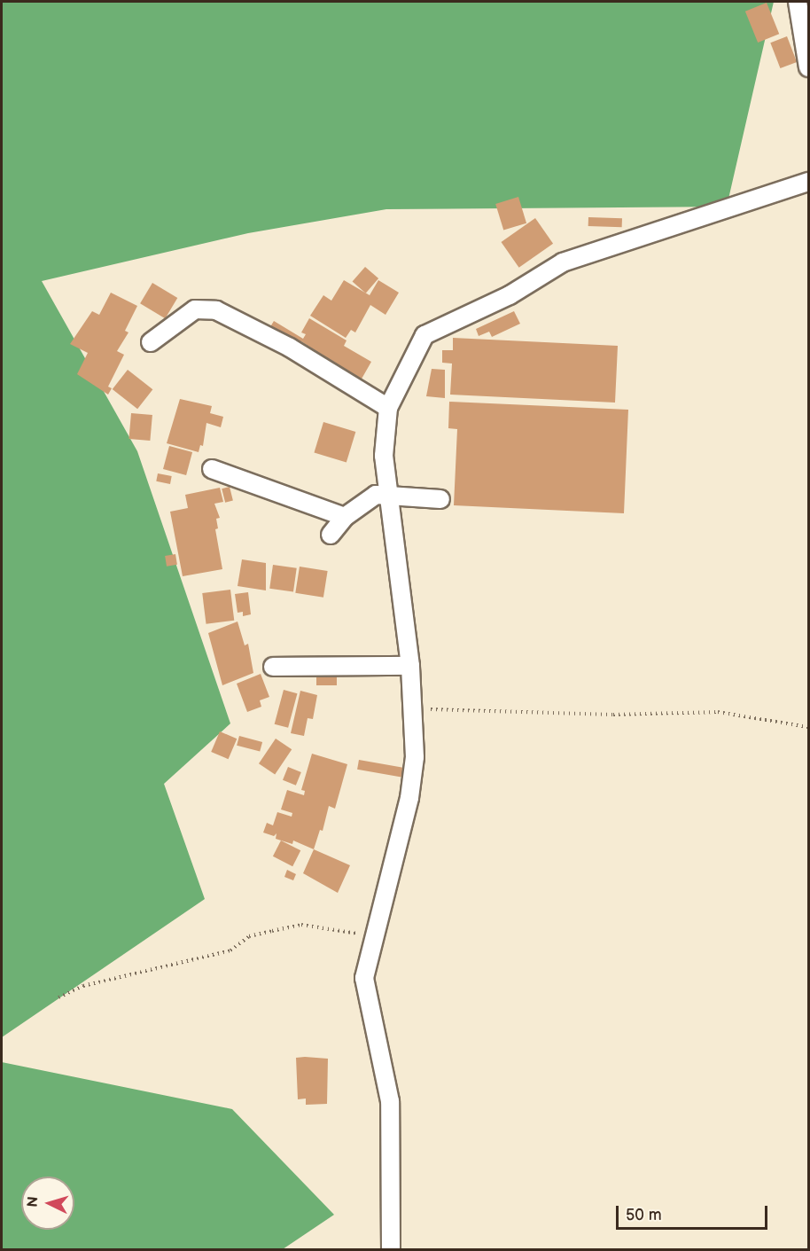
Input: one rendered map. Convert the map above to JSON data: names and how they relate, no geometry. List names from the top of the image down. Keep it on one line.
{"scale_bar":"50 m","north":"left"}
